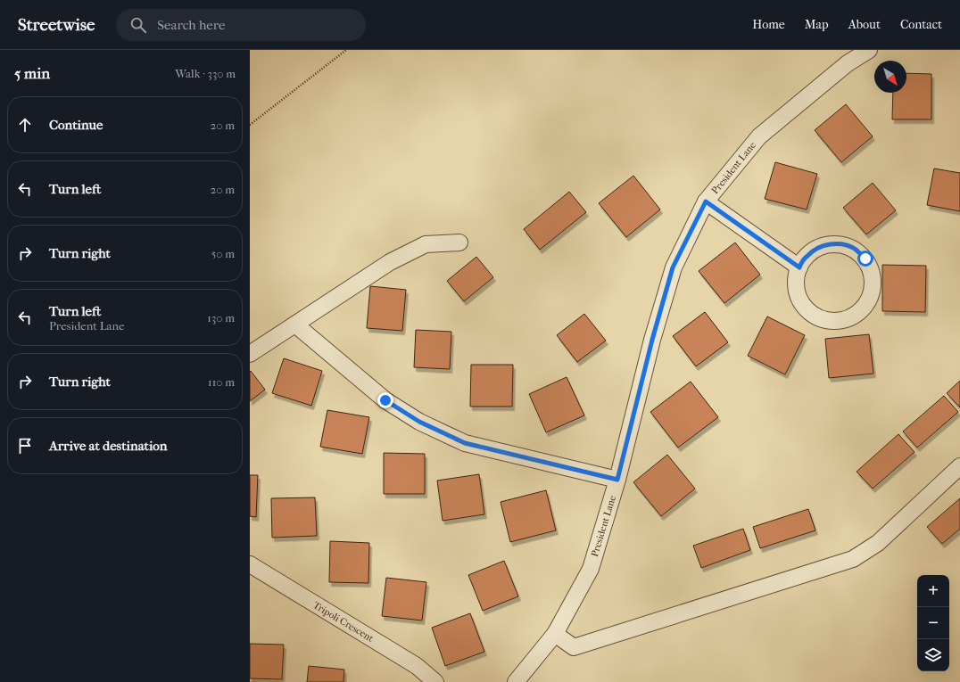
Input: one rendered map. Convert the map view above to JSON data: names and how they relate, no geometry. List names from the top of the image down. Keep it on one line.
{"streets":{"street":["President Lane","Tripoli Crescent"]},"north":"bottom right","page":{"header":"Streetwise","search":"Search here","nav":["Home","Map","About","Contact"],"heading":["5 min","Walk · 330 m"],"list":[["Continue","20 m"],["Turn left","20 m"],["Turn right","50 m"],["Turn left","President Lane","130 m"],["Turn right","110 m"],"Arrive at destination"],"map_buttons":["+","−"]}}
